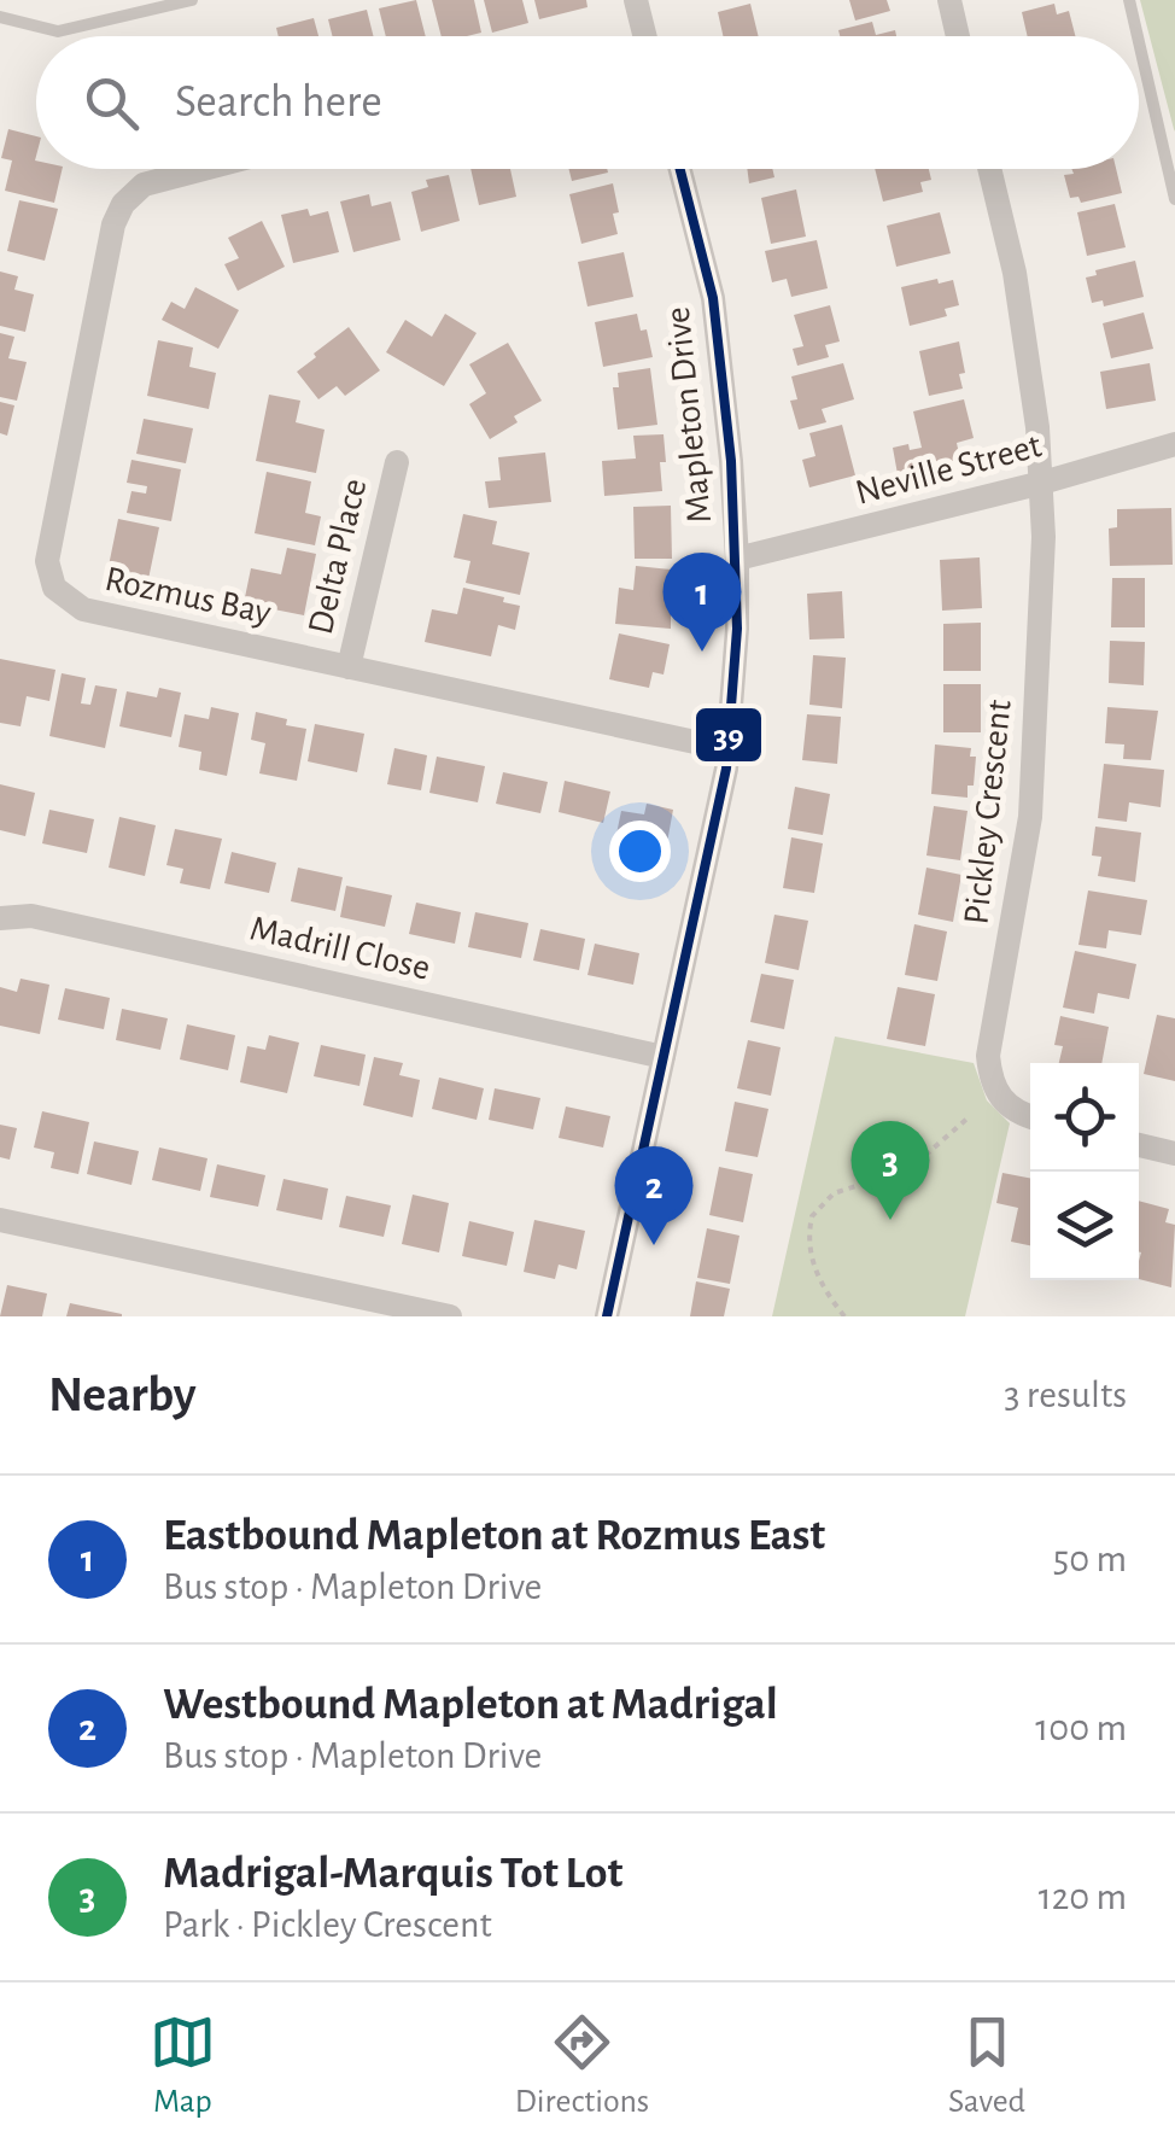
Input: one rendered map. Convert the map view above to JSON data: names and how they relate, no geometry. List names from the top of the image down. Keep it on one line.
{"streets":{"street":["Mapleton Drive","Neville Street","Delta Place","Rozmus Bay","Pickley Crescent","Madrill Close"]},"crossings":[["Mapleton Drive","Neville Street"],["Mapleton Drive","Rozmus Bay"],["Mapleton Drive","Madrill Close"],["Neville Street","Pickley Crescent"],["Delta Place","Rozmus Bay"]],"lines":["transit line 39"],"page":{"search":"Search here","pins":["1","3","2"],"heading":["Nearby","3 results"],"list":[{"mark":"1","name":"Eastbound Mapleton at Rozmus East","note":"Bus stop · Mapleton Drive","value":"50 m"},{"mark":"2","name":"Westbound Mapleton at Madrigal","note":"Bus stop · Mapleton Drive","value":"100 m"},{"mark":"3","name":"Madrigal-Marquis Tot Lot","note":"Park · Pickley Crescent","value":"120 m"}],"nav":["Map","Directions","Saved"]}}
